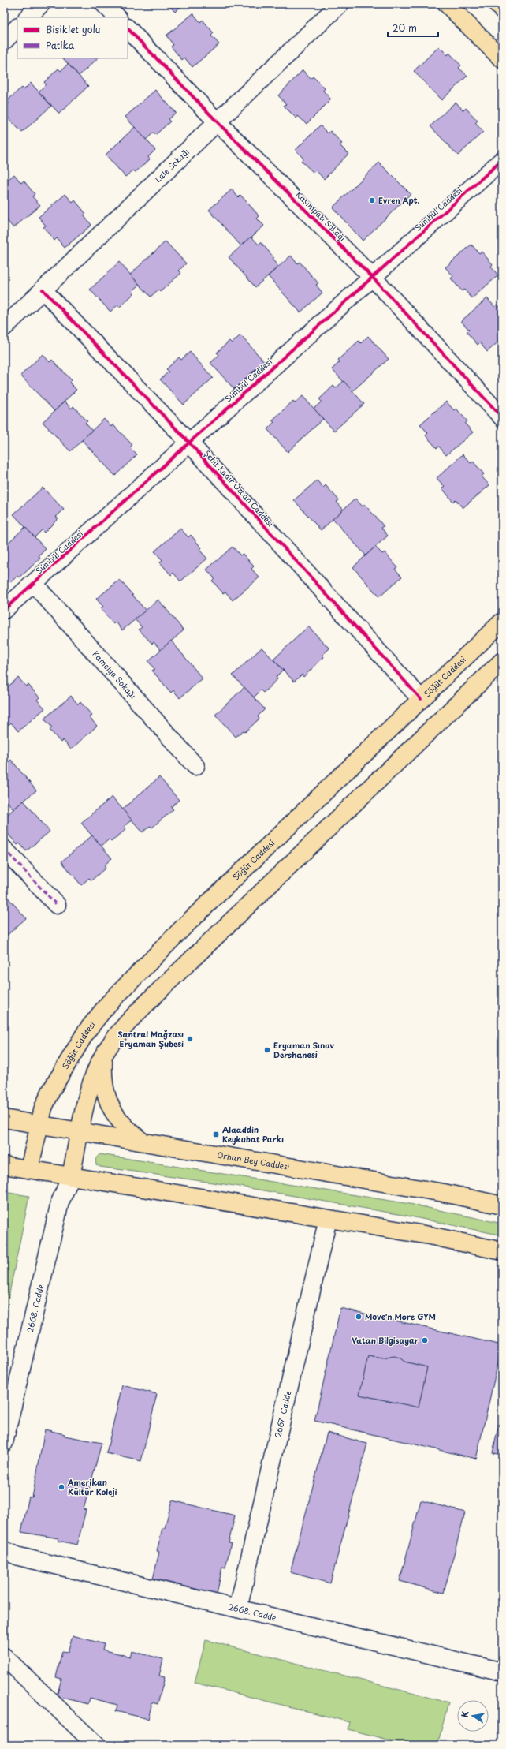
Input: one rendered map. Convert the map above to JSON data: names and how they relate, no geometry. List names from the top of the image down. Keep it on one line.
{"streets":{"main road":["Söğüt Caddesi","Orhan Bey Caddesi"],"street":["Lale Sokağı","Sümbül Caddesi","Kasımpatı Sokağı","Şehit Kadir Özcan Caddesi","Kamelya Sokağı","2668. Cadde","2667. Cadde"]},"crossings":[["Lale Sokağı","Kasımpatı Sokağı"],["Lale Sokağı","Şehit Kadir Özcan Caddesi"],["Sümbül Caddesi","Kasımpatı Sokağı"],["Sümbül Caddesi","Şehit Kadir Özcan Caddesi"],["Sümbül Caddesi","Kamelya Sokağı"],["Şehit Kadir Özcan Caddesi","Söğüt Caddesi"],["Söğüt Caddesi","Orhan Bey Caddesi"],["2668. Cadde","2667. Cadde"]],"places":{"other":["Evren Apt.","Santral Mağzası Eryaman Şubesi","Eryaman Sınav Dershanesi","Move'n More GYM","Vatan Bilgisayar","Amerikan Kültür Koleji"],"transit":["Alaaddin Keykubat Parkı"]},"legend":["Bisiklet yolu","Patika"],"scale_bar":"20 m","north":"left"}
